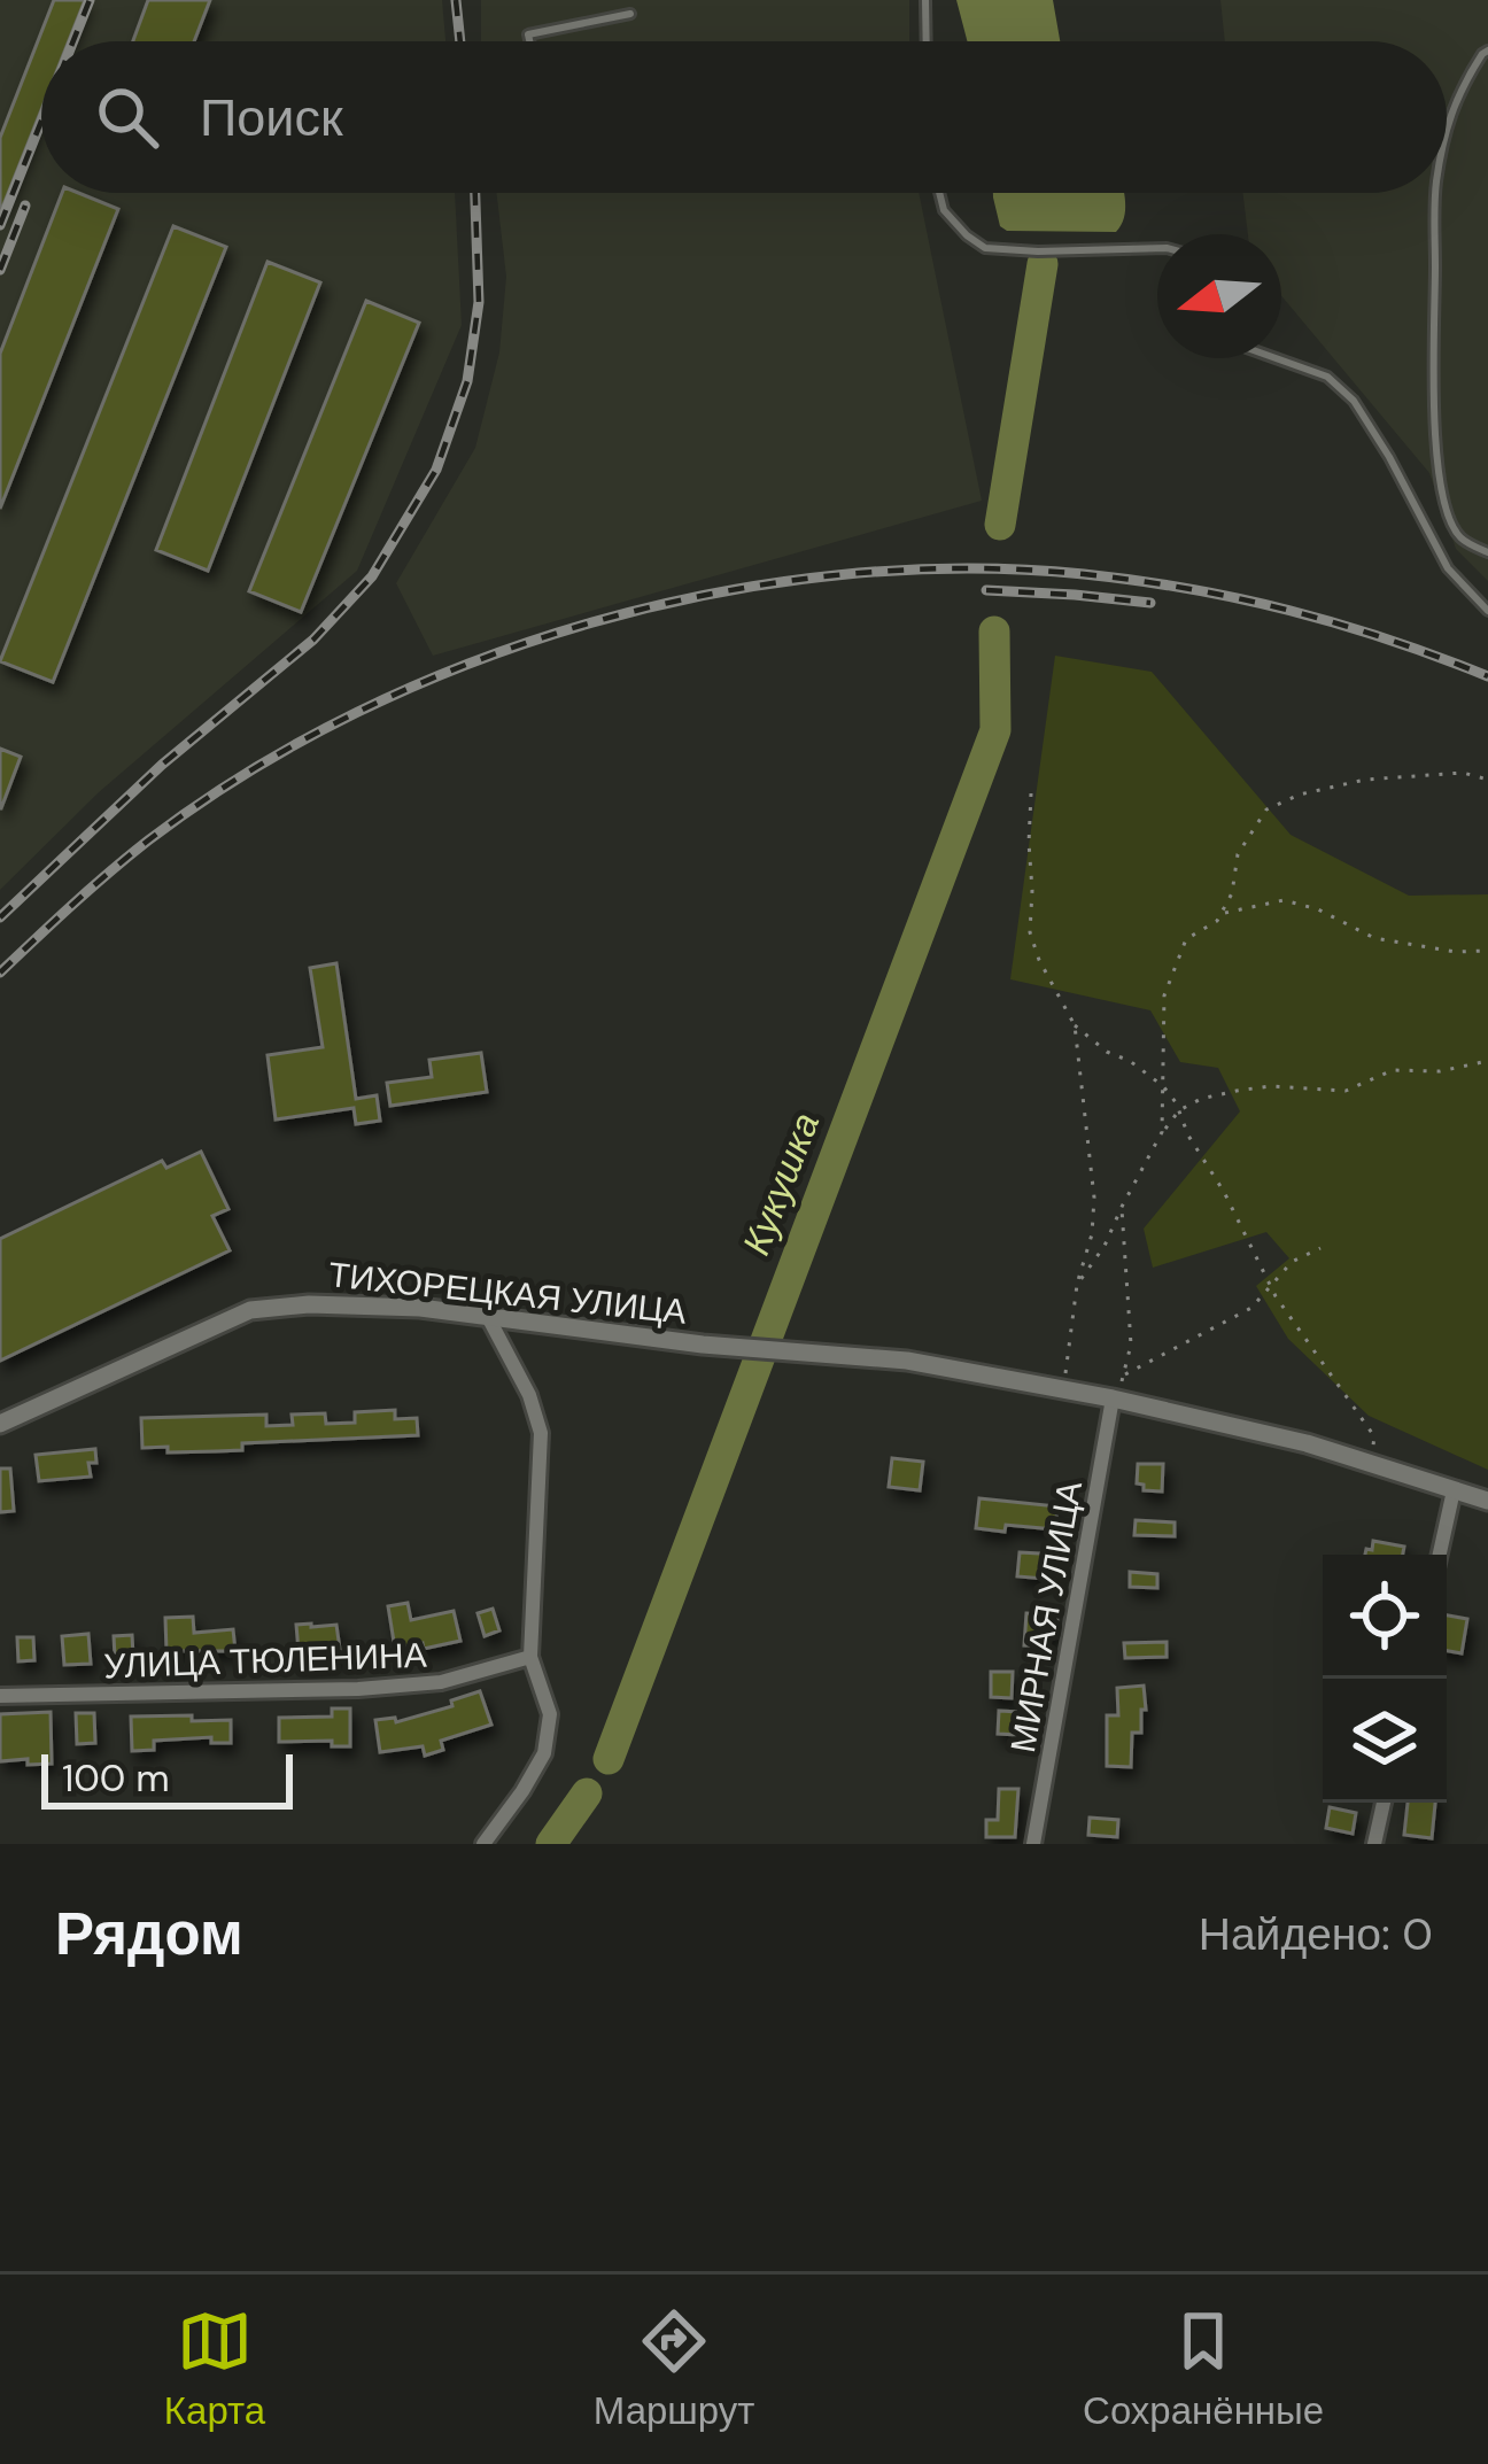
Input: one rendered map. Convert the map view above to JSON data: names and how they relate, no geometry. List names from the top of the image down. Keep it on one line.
{"streets":{"street":["ТИХОРЕЦКАЯ УЛИЦА","МИРНАЯ УЛИЦА","УЛИЦА ТЮЛЕНИНА"]},"water":["Кукушка"],"scale_bar":"100 m","north":"left","page":{"search":"Поиск","scale":"100 m","heading":["Рядом","Найдено: 0"],"nav":["Карта","Маршрут","Сохранённые"]}}
